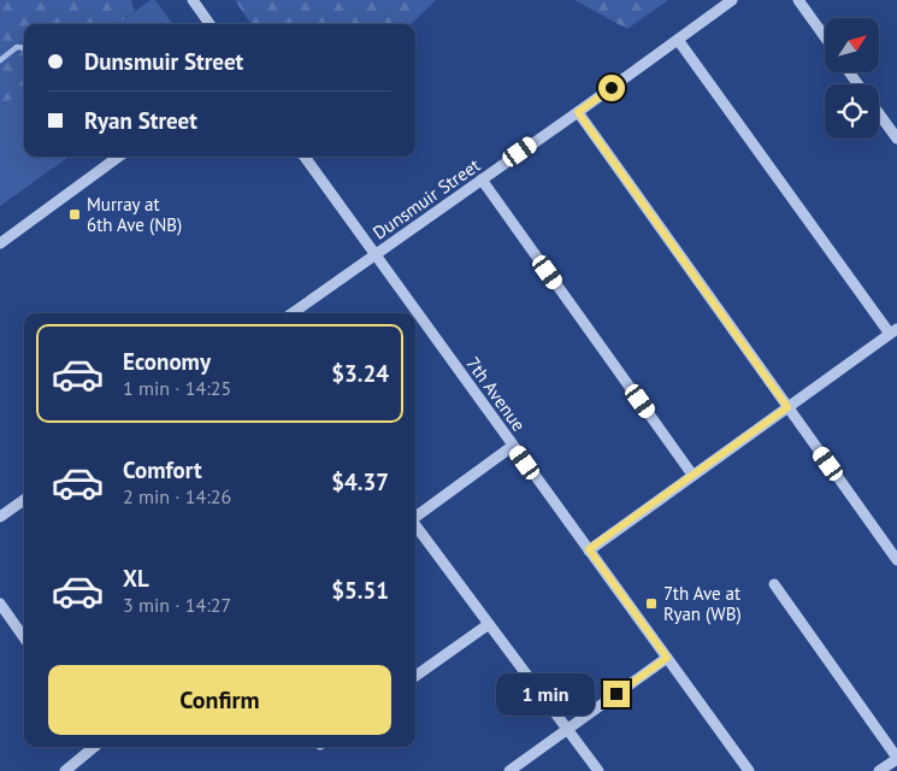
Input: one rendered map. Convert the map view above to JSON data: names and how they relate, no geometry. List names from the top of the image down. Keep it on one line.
{"streets":{"street":["Dunsmuir Street","7th Avenue"]},"crossings":[["Dunsmuir Street","7th Avenue"]],"places":{"transit":["Murray at 6th Ave (NB)","7th Ave at Ryan (WB)"]},"north":"top right","page":{"banner":["Dunsmuir Street","Ryan Street"],"list":[{"name":"Economy","note":"1 min · 14:25","value":"$3.24"},{"name":"Comfort","note":"2 min · 14:26","value":"$4.37"},{"name":"XL","note":"3 min · 14:27","value":"$5.51"}],"buttons":"Confirm","bubble":"1 min"}}
